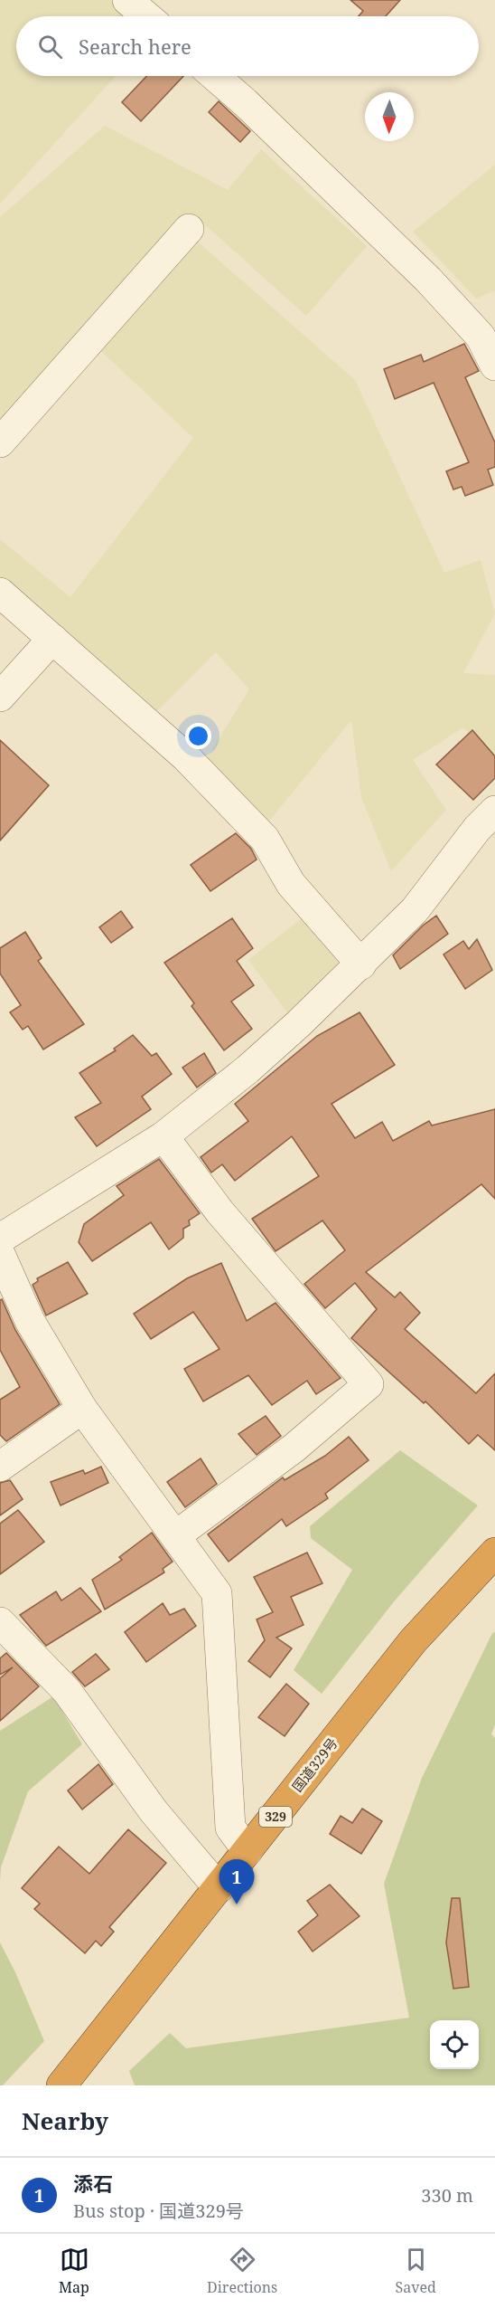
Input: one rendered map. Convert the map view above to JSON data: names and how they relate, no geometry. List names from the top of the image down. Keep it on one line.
{"streets":{"highway":["国道329号","329"]},"north":"bottom","page":{"search":"Search here","pins":"1","heading":"Nearby","list":[{"mark":"1","name":"添石","note":"Bus stop · 国道329号","value":"330 m"}],"nav":["Map","Directions","Saved"]}}
